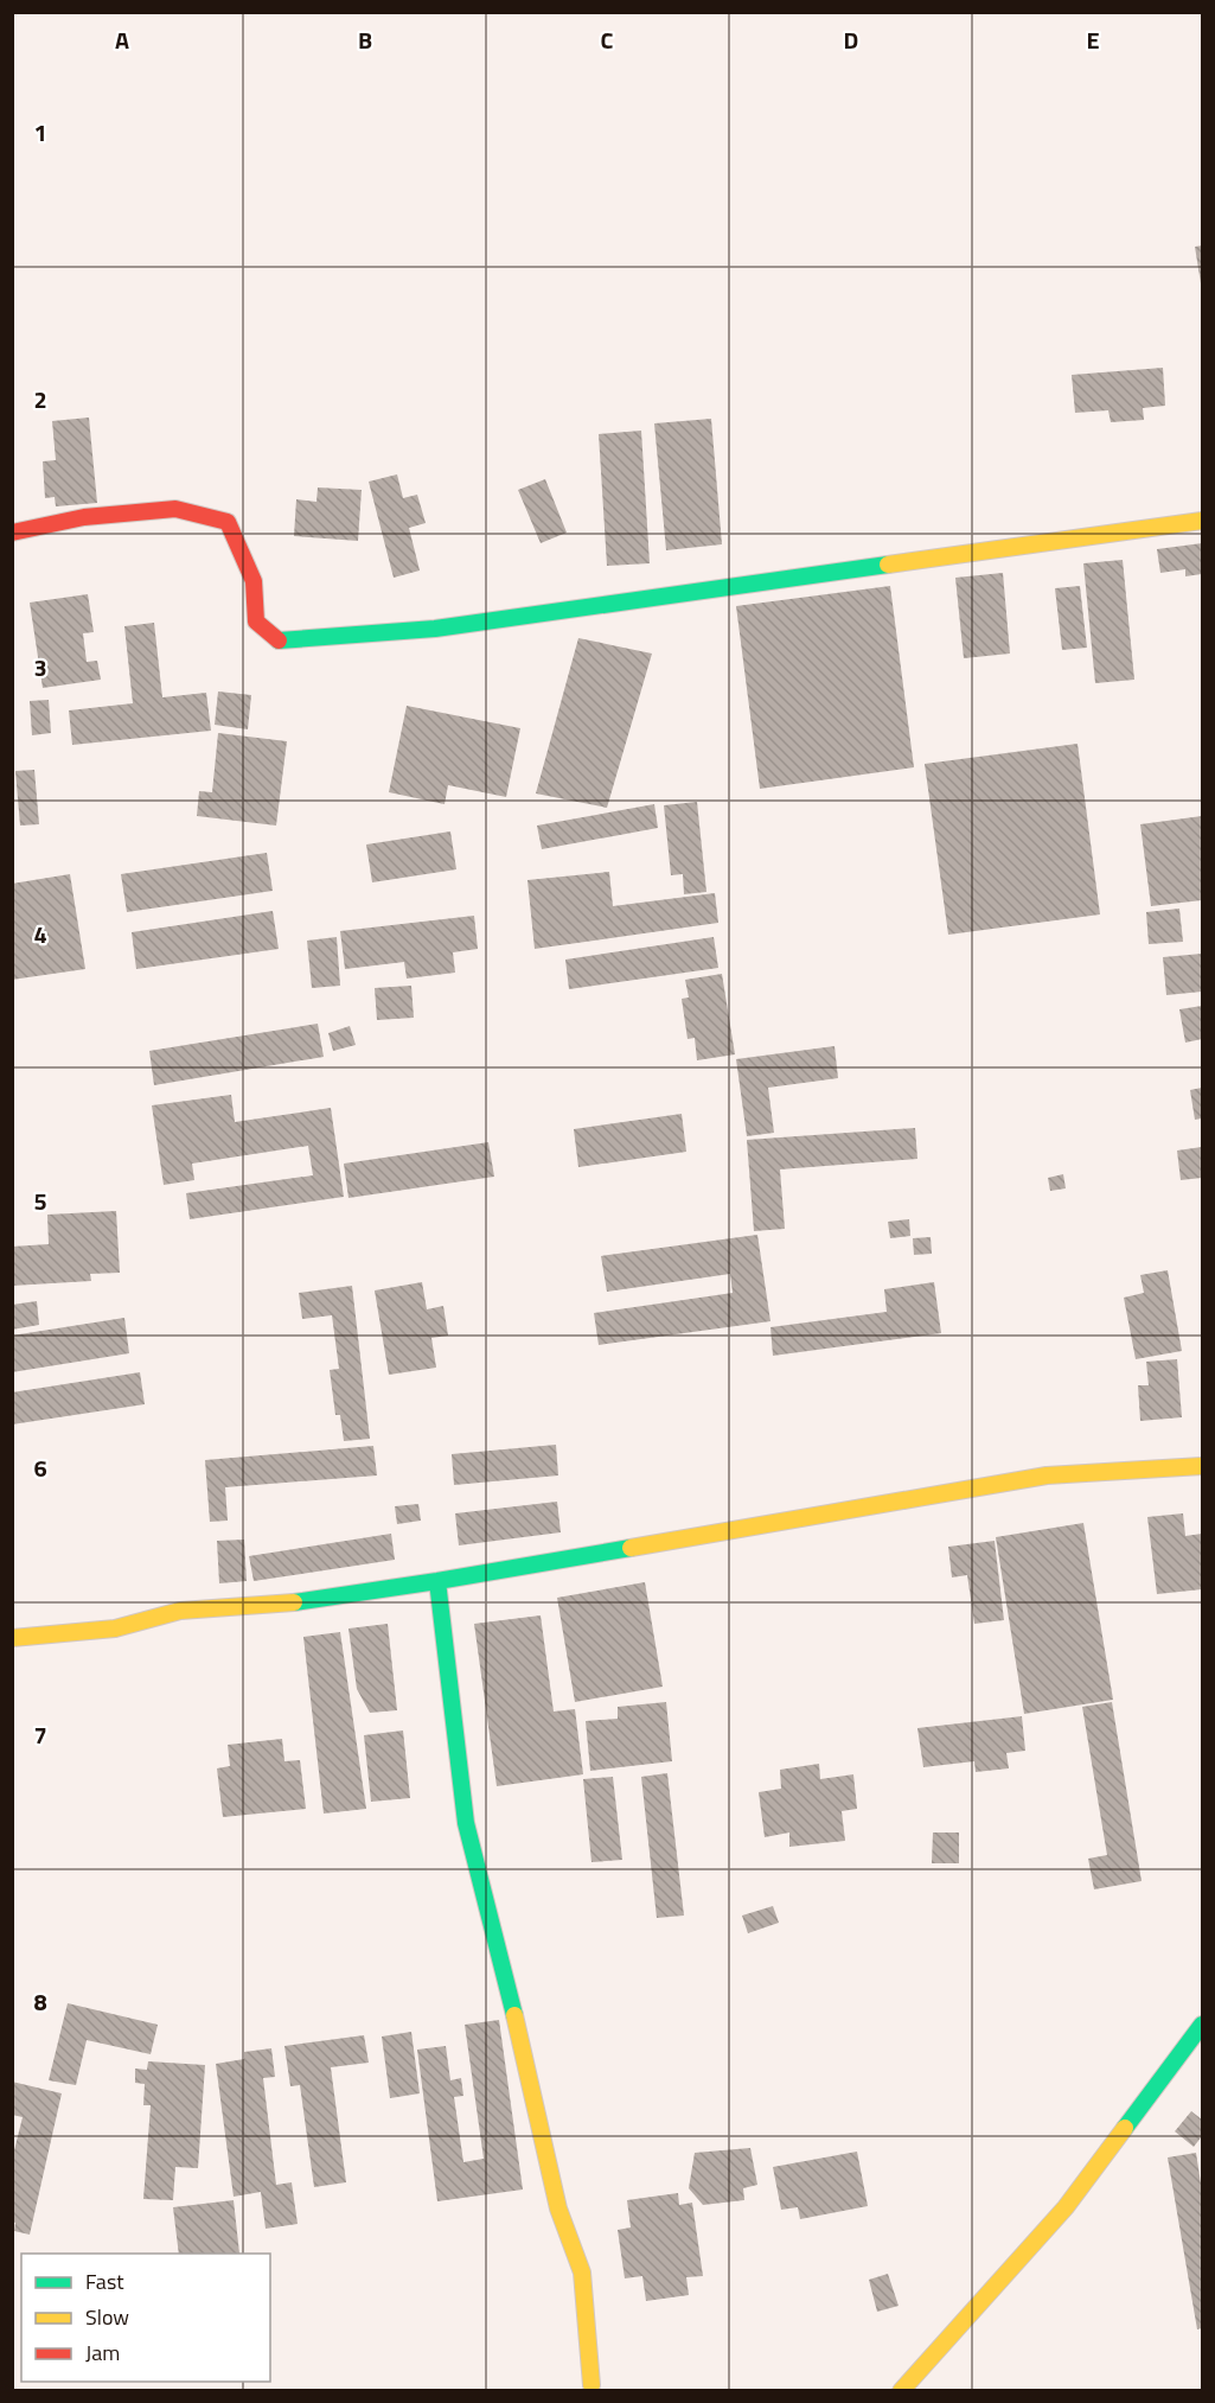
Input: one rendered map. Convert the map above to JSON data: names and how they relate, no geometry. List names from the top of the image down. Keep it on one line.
{"legend":["Fast","Slow","Jam"],"grid":{"columns":["A","B","C","D","E"],"rows":["1","2","3","4","5","6","7","8"]}}
